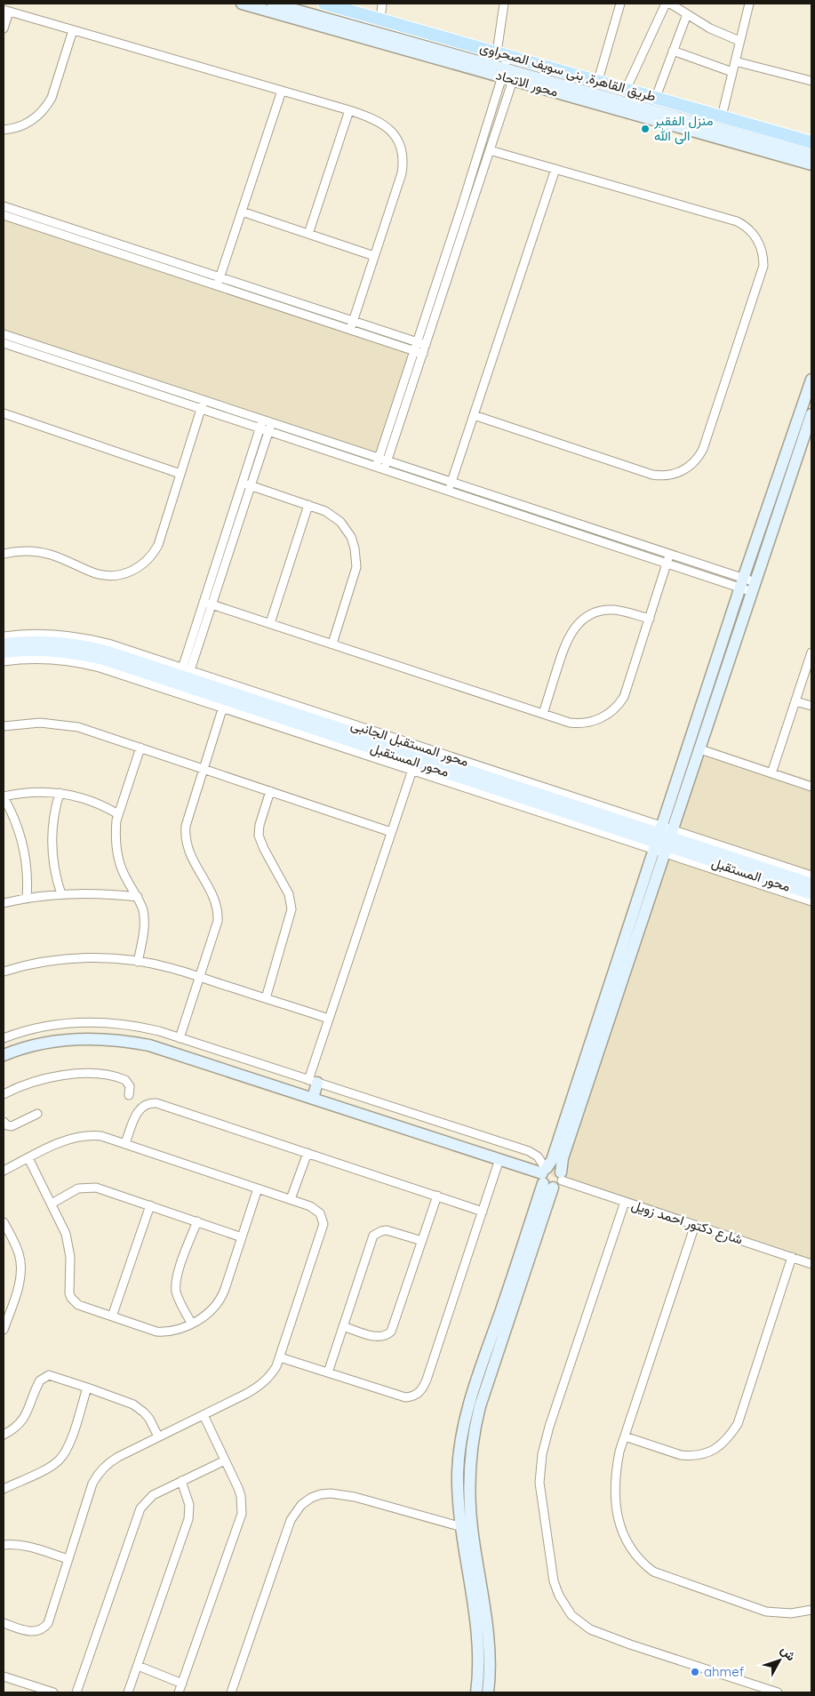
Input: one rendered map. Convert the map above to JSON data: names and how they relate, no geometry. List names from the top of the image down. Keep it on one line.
{"streets":{"main road":["طريق القاهرة, بنى سويف الصحراوى"],"street":["محور الاتحاد","محور المستقبل الجانبى","محور المستقبل","شارع دكتور احمد زويل"]},"crossings":[["محور المستقبل الجانبى","محور المستقبل"]],"places":["منزل الفقير الى الله","ahmef"],"north":"top right"}
